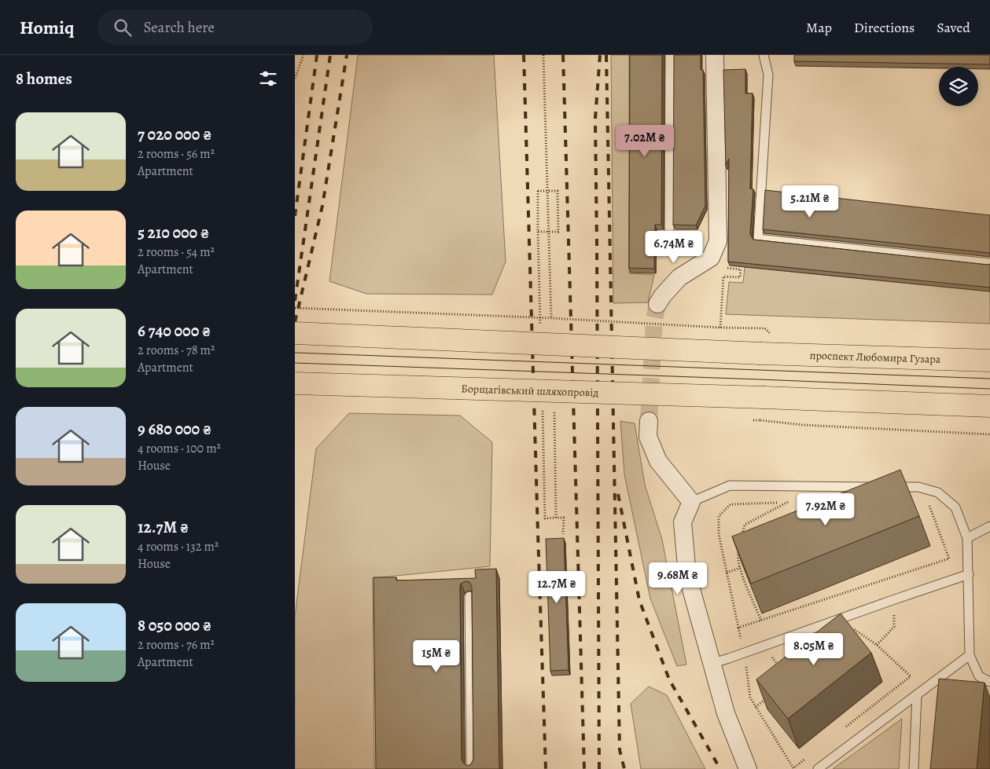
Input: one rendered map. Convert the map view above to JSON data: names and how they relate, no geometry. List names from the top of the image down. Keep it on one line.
{"streets":{"main road":["проспект Любомира Гузара","Борщагівський шляхопровід"]},"page":{"header":"Homiq","search":"Search here","nav":["Map","Directions","Saved"],"heading":"8 homes","list":[{"name":"7 020 000 ₴","note":"2 rooms · 56 m² · Apartment"},{"name":"5 210 000 ₴","note":"2 rooms · 54 m² · Apartment"},{"name":"6 740 000 ₴","note":"2 rooms · 78 m² · Apartment"},{"name":"9 680 000 ₴","note":"4 rooms · 100 m² · House"},{"name":"12.7M ₴","note":"4 rooms · 132 m² · House"},{"name":"8 050 000 ₴","note":"2 rooms · 76 m² · Apartment"}],"price":["7.02M ₴","5.21M ₴","6.74M ₴","7.92M ₴","9.68M ₴","12.7M ₴","8.05M ₴","15M ₴"]}}
